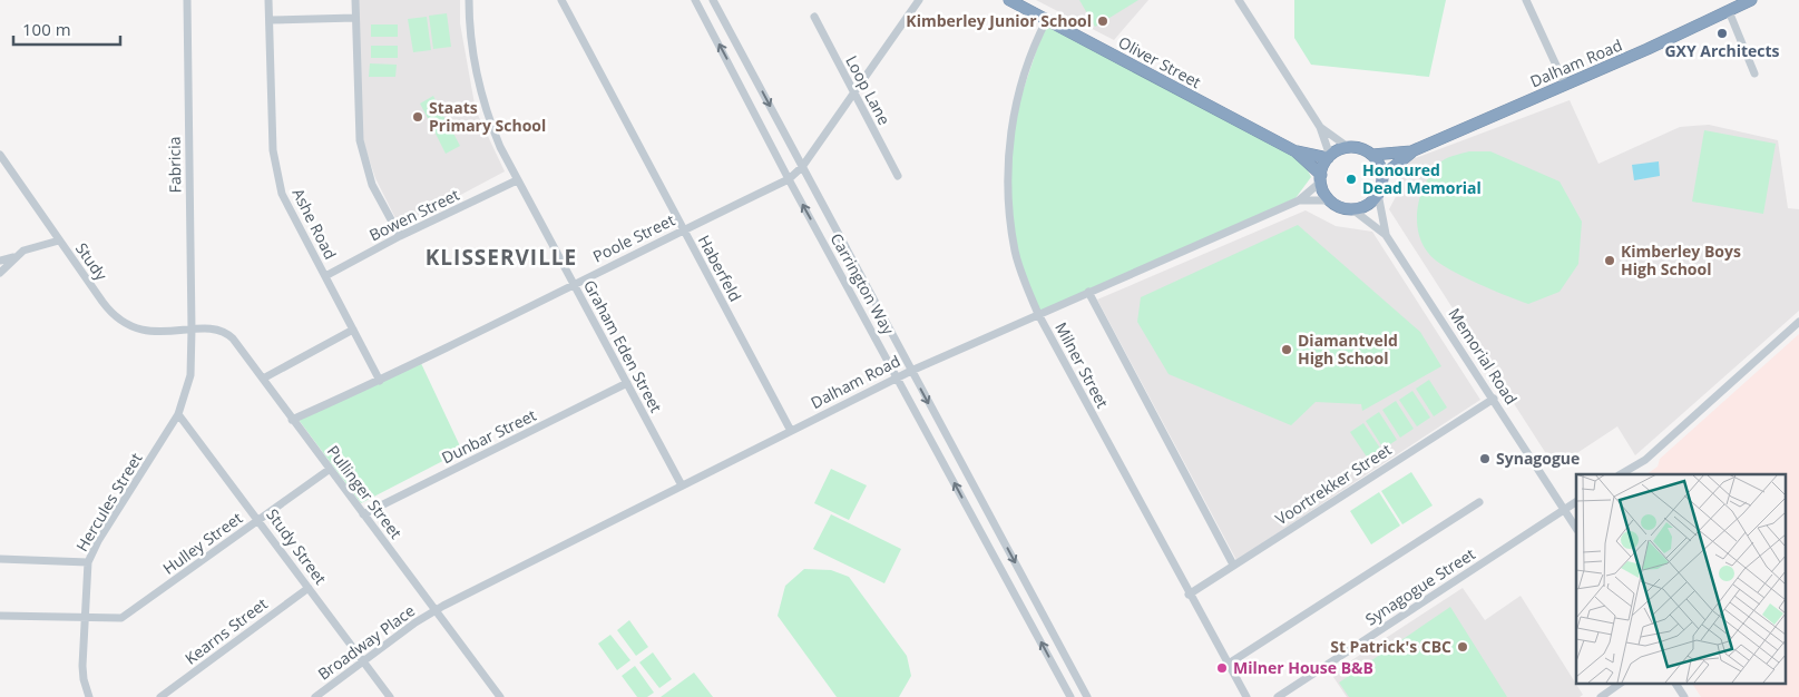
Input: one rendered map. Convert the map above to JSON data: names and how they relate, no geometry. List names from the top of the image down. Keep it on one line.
{"streets":{"highway":["Oliver Street","Dalham Road"],"street":["Loop Lane","Fabricia","Bowen Street","Ashe Road","Poole Street","Study","Haberfeld","Carrington Way","Graham Eden Street","Memorial Road","Milner Street","Dunbar Street","Voortrekker Street","Pullinger Street","Hercules Street","Hulley Street","Study Street","Synagogue Street","Kearns Street","Broadway Place"]},"crossings":[["Oliver Street","Dalham Road"],["Oliver Street","Memorial Road"],["Oliver Street","Milner Street"],["Dalham Road","Haberfeld"],["Dalham Road","Carrington Way"],["Dalham Road","Graham Eden Street"],["Dalham Road","Memorial Road"],["Dalham Road","Milner Street"],["Dalham Road","Pullinger Street"],["Dalham Road","Broadway Place"],["Loop Lane","Poole Street"],["Fabricia","Study"],["Fabricia","Pullinger Street"],["Fabricia","Hercules Street"],["Bowen Street","Ashe Road"],["Bowen Street","Graham Eden Street"],["Ashe Road","Poole Street"],["Poole Street","Haberfeld"],["Poole Street","Carrington Way"],["Poole Street","Graham Eden Street"],["Poole Street","Pullinger Street"],["Study","Pullinger Street"],["Study","Hercules Street"],["Graham Eden Street","Dunbar Street"],["Memorial Road","Voortrekker Street"],["Memorial Road","Synagogue Street"],["Milner Street","Voortrekker Street"],["Dunbar Street","Pullinger Street"],["Pullinger Street","Hercules Street"],["Pullinger Street","Hulley Street"],["Pullinger Street","Broadway Place"],["Hercules Street","Hulley Street"],["Hercules Street","Study Street"],["Hulley Street","Study Street"],["Study Street","Kearns Street"],["Study Street","Broadway Place"]],"districts":["KLISSERVILLE"],"places":["Kimberley Junior School","GXY Architects","Staats Primary School","Honoured Dead Memorial","Kimberley Boys High School","Diamantveld High School","Synagogue","St Patrick's CBC","Milner House B&B"],"scale_bar":"100 m"}
